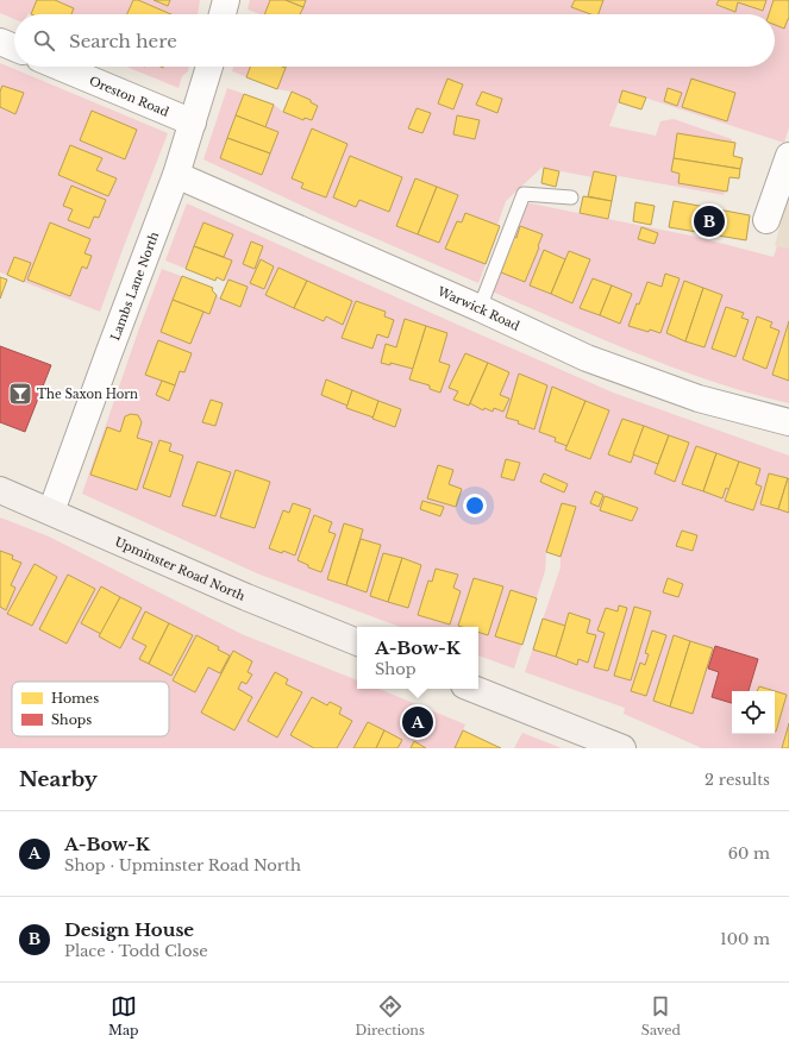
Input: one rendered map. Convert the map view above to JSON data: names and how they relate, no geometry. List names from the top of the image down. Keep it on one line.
{"streets":{"street":["Oreston Road","Lambs Lane North","Warwick Road","Upminster Road North"]},"crossings":[["Oreston Road","Lambs Lane North"],["Lambs Lane North","Warwick Road"],["Lambs Lane North","Upminster Road North"]],"places":{"bar":["The Saxon Horn"]},"legend":["Homes","Shops"],"page":{"search":"Search here","pins":["B","A"],"popup":["A-Bow-K","Shop"],"heading":["Nearby","2 results"],"list":[{"mark":"A","name":"A-Bow-K","note":"Shop · Upminster Road North","value":"60 m"},{"mark":"B","name":"Design House","note":"Place · Todd Close","value":"100 m"}],"nav":["Map","Directions","Saved"]}}
